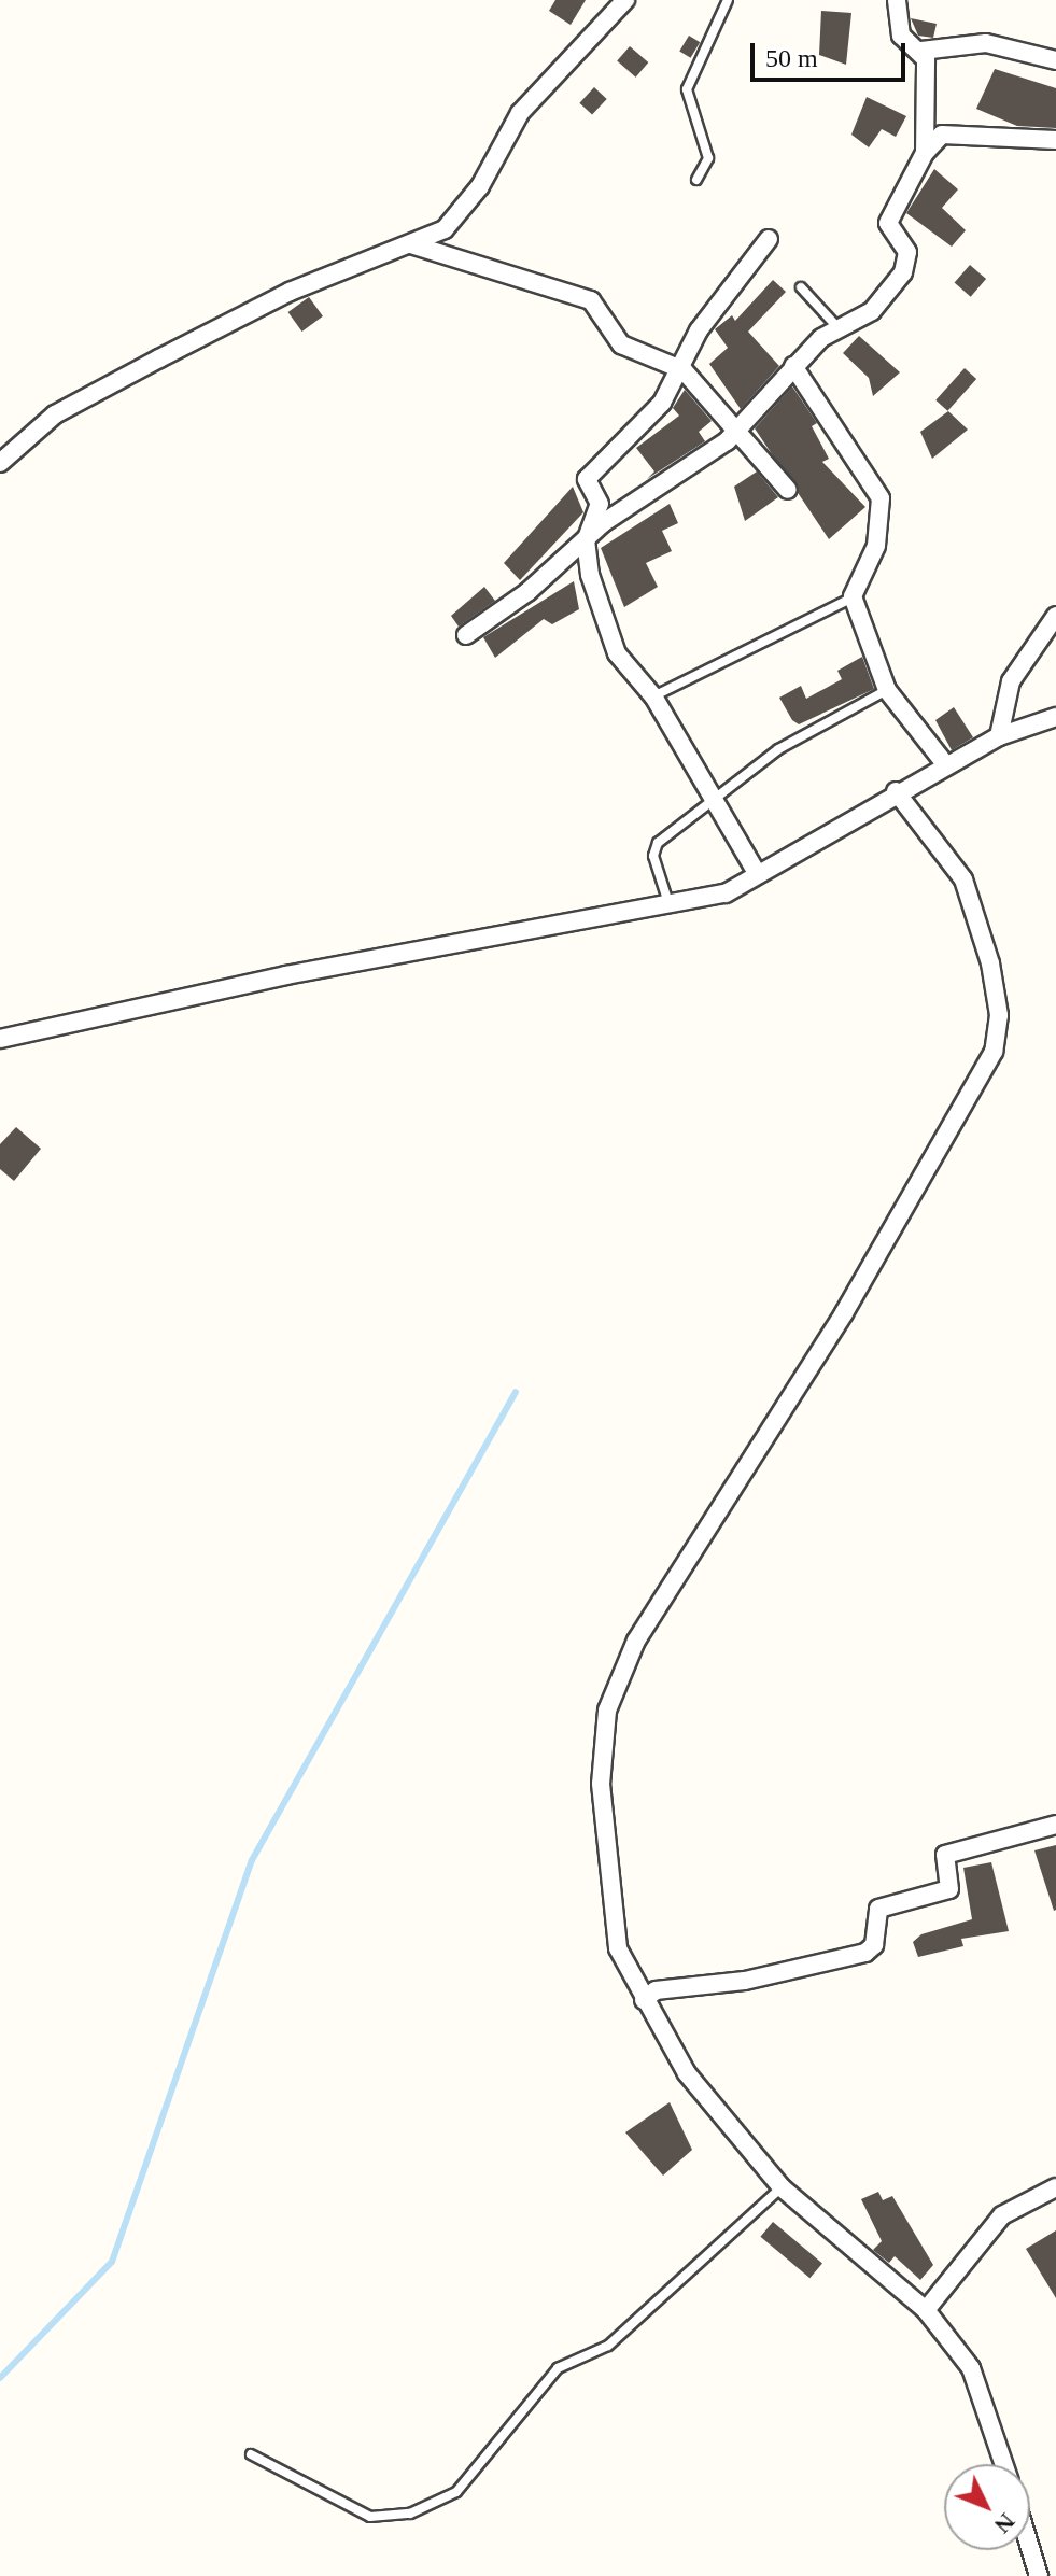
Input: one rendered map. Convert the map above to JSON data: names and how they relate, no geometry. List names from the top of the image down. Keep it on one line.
{"scale_bar":"50 m","north":"bottom right"}
